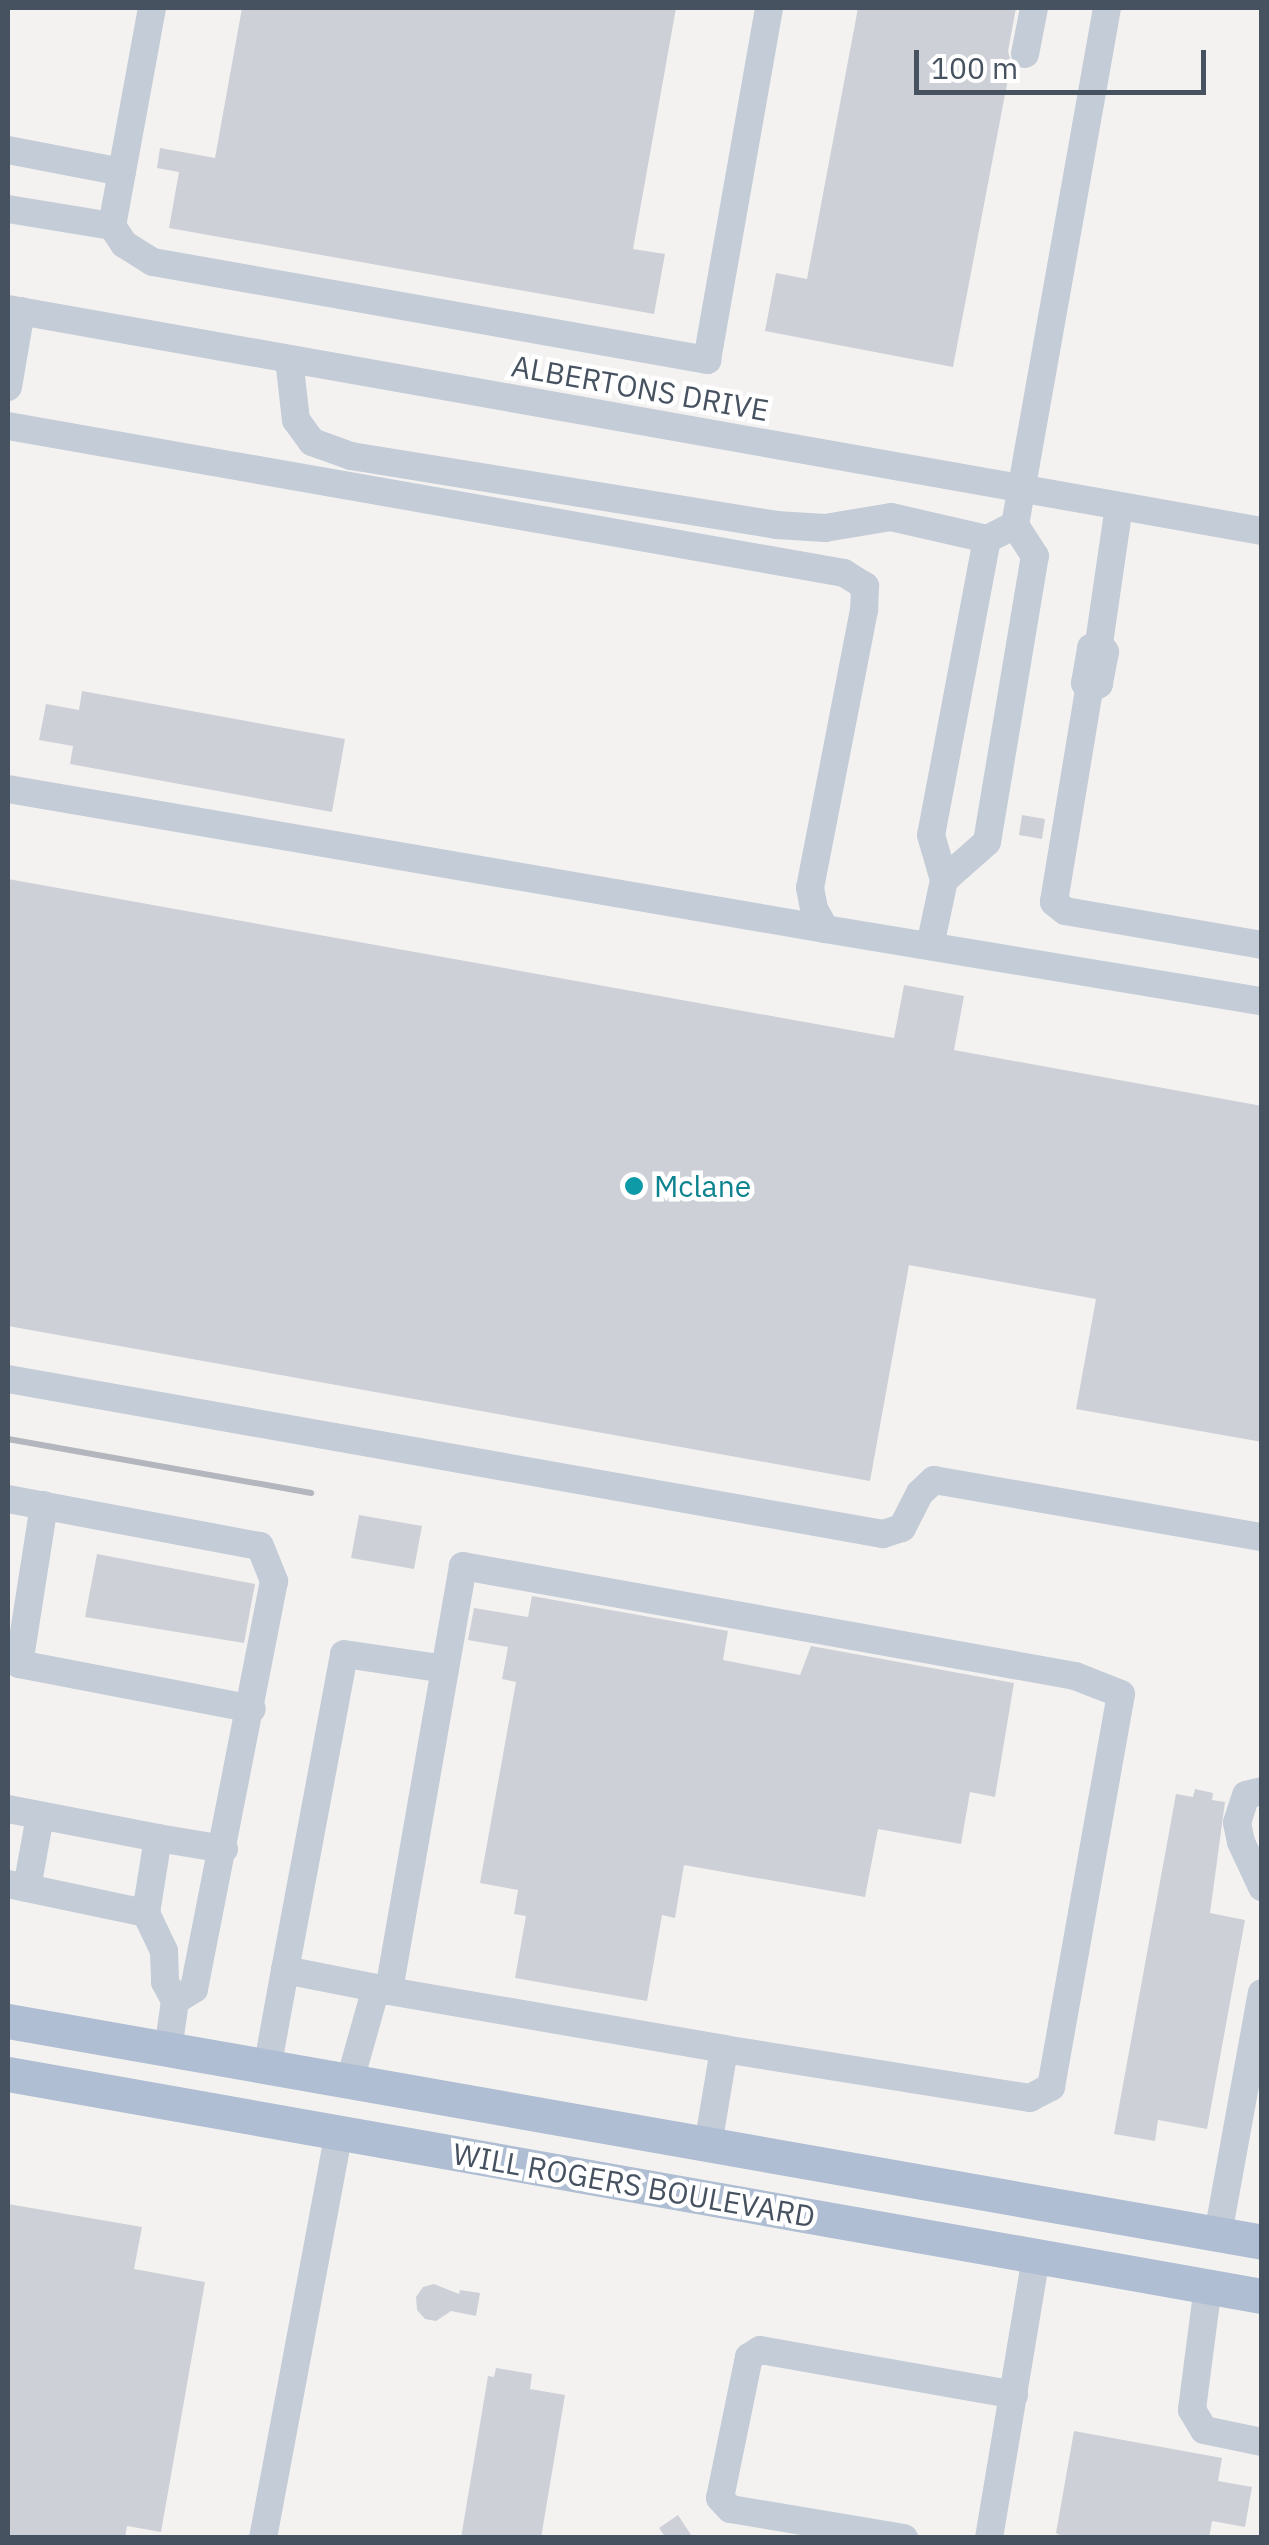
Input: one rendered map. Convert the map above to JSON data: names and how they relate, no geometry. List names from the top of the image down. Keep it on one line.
{"streets":{"main road":["WILL ROGERS BOULEVARD"],"street":["ALBERTONS DRIVE"]},"places":["Mclane"],"scale_bar":"100 m"}
